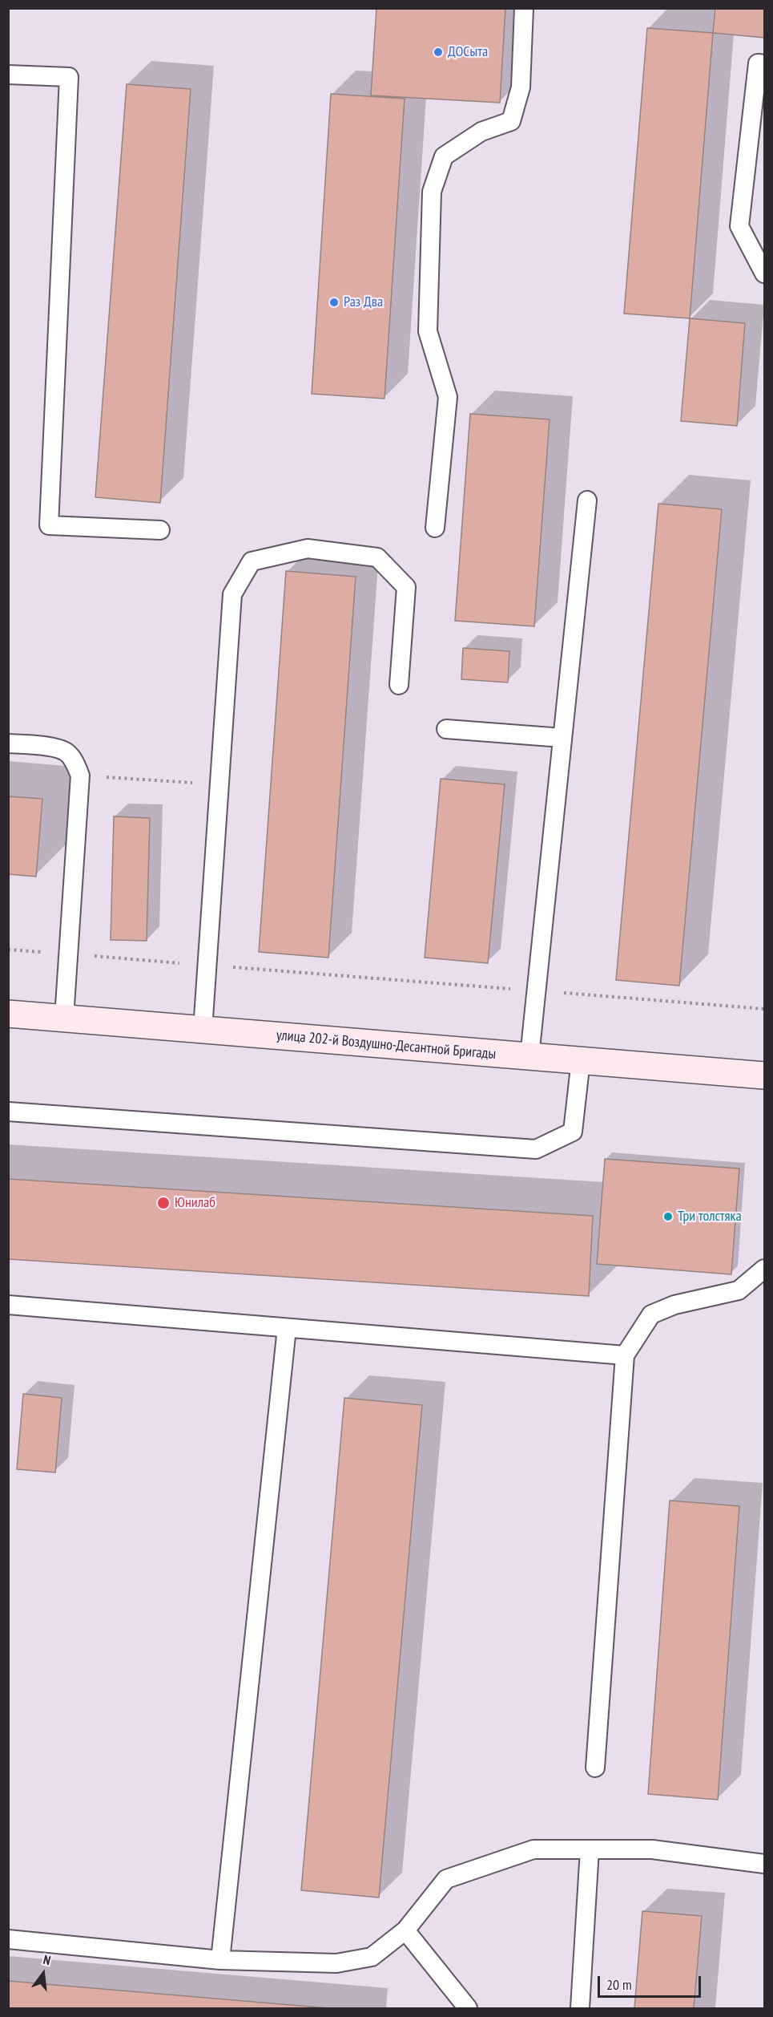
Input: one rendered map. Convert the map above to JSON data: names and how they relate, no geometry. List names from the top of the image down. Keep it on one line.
{"streets":{"street":["улица 202-й Воздушно-Десантной Бригады"]},"places":["ДОСыта","Раз Два","Юнилаб","Три толстяка"],"scale_bar":"20 m","north":"top"}
